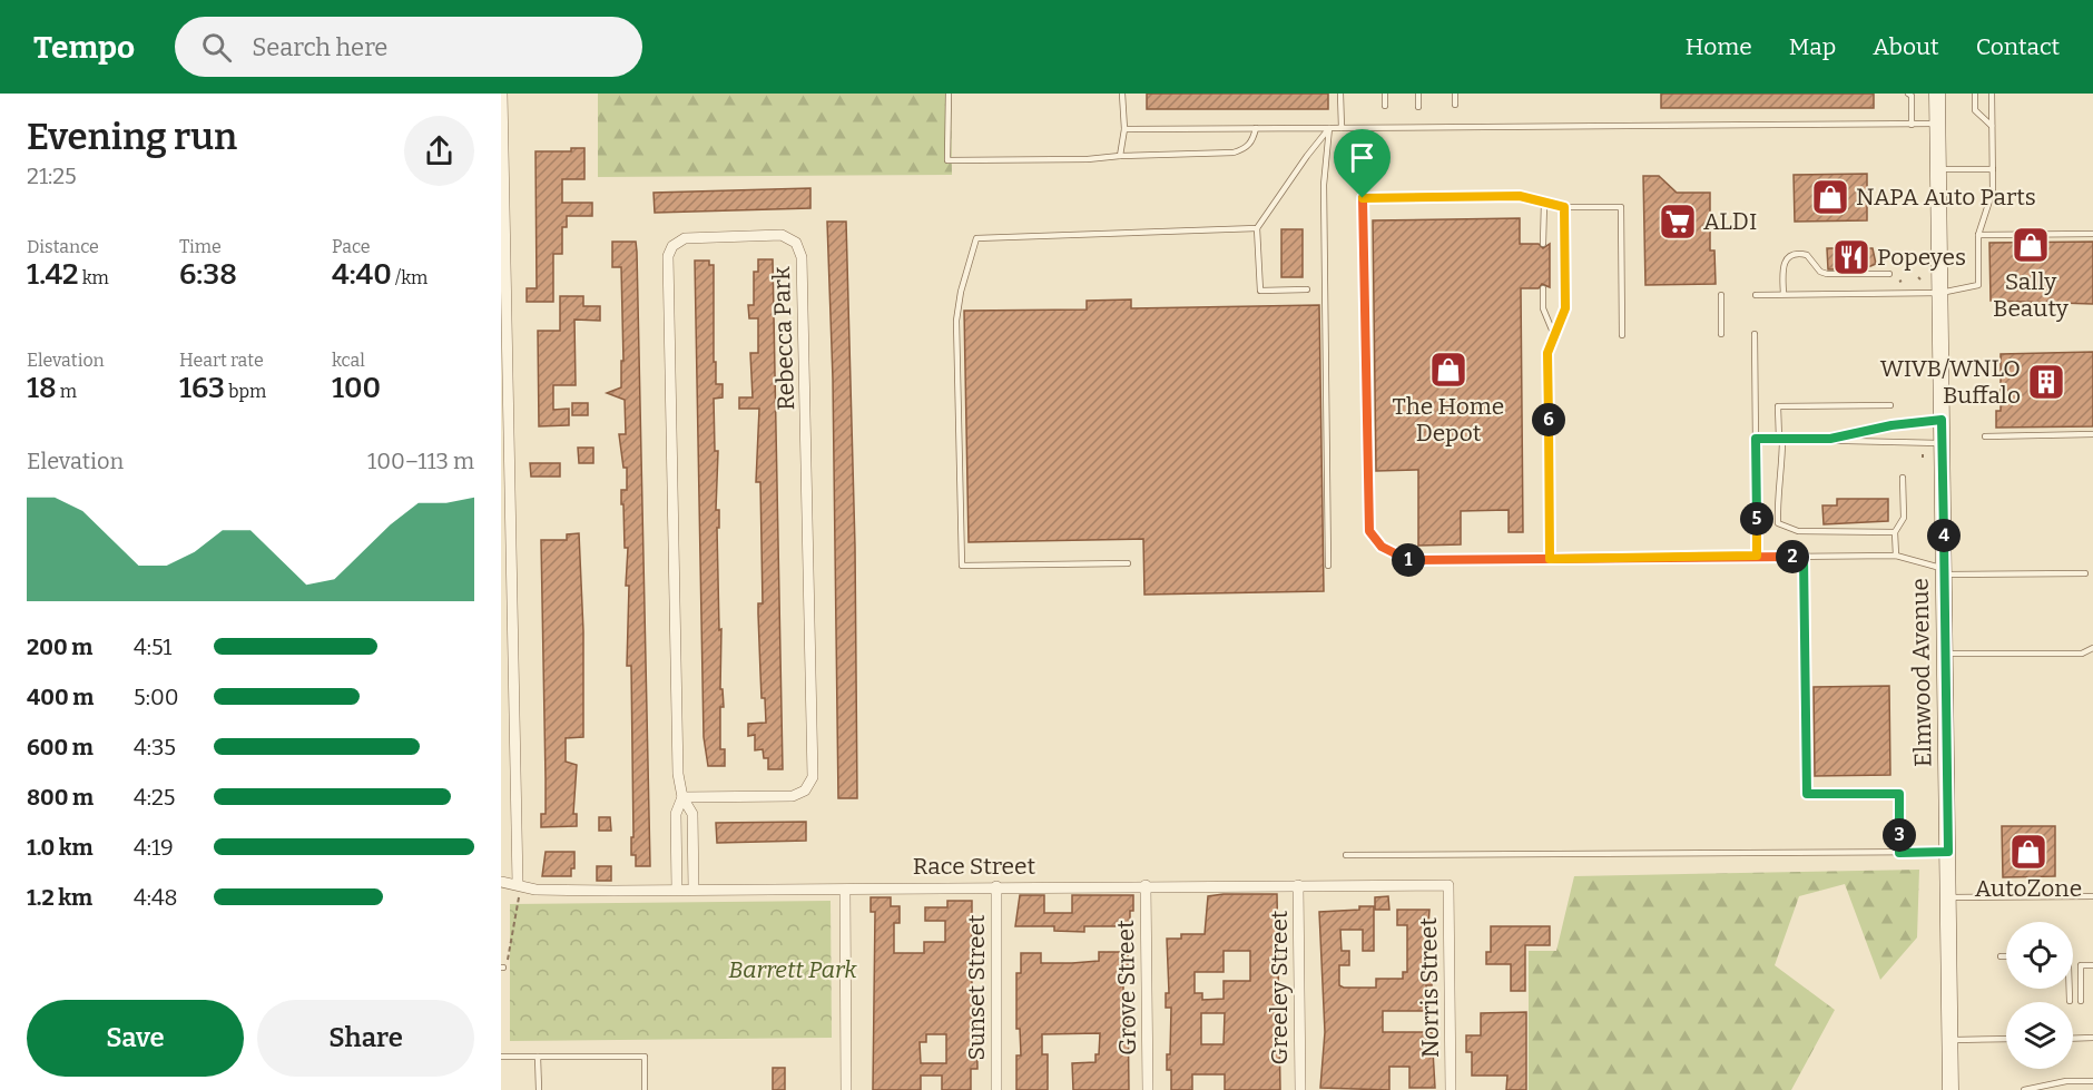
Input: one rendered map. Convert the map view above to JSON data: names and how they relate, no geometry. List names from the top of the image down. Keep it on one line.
{"streets":{"street":["Rebecca Park","Elmwood Avenue","Race Street","Sunset Street","Grove Street","Greeley Street","Norris Street"]},"crossings":[["Rebecca Park","Race Street"],["Race Street","Sunset Street"],["Race Street","Grove Street"],["Race Street","Greeley Street"],["Race Street","Norris Street"]],"parks":["Barrett Park"],"places":{"shop":["NAPA Auto Parts","Sally Beauty","The Home Depot","AutoZone"],"supermarket":["ALDI"],"restaurant":["Popeyes"],"building":["WIVB/WNLO Buffalo"]},"page":{"header":"Tempo","search":"Search here","nav":["Home","Map","About","Contact"],"heading":["Evening run","21:25"],"stats":[["Distance","1.42 km"],["Time","6:38"],["Pace","4:40 /km"],["Elevation","18 m"],["Heart rate","163 bpm"],["kcal","100"]],"pins":["6","5","4","2","1","3"],"chart":["Elevation","100–113 m"],"list":[{"name":"200 m","note":"4:51"},{"name":"400 m","note":"5:00"},{"name":"600 m","note":"4:35"},{"name":"800 m","note":"4:25"},{"name":"1.0 km","note":"4:19"},{"name":"1.2 km","note":"4:48"}],"buttons":["Save","Share"]}}
